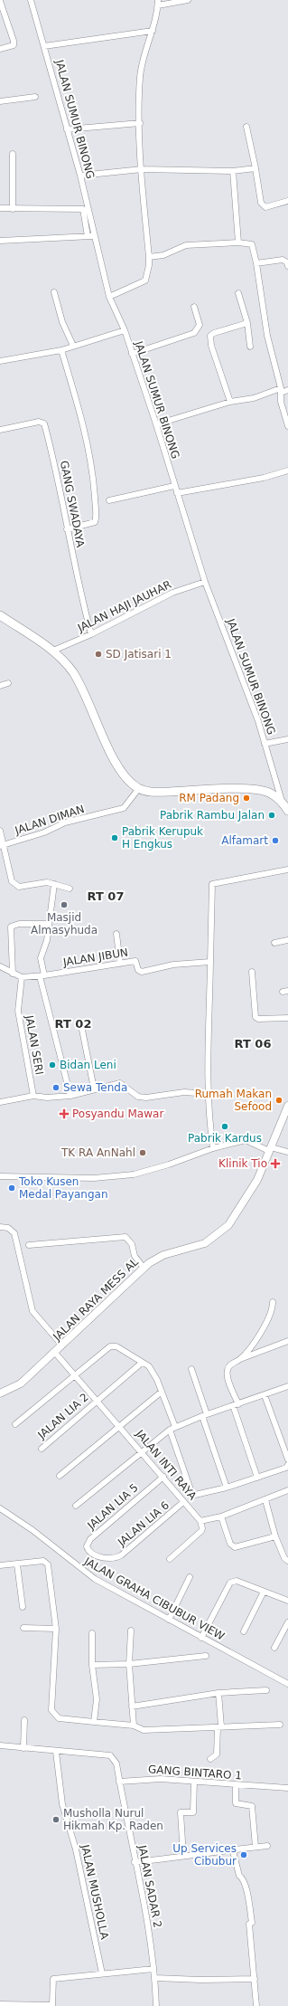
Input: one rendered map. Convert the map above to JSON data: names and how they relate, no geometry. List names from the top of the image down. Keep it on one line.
{"streets":{"street":["JALAN SUMUR BINONG","GANG SWADAYA","JALAN HAJI JAUHAR","JALAN DIMAN","JALAN JIBUN","JALAN SERI","JALAN RAYA MESS AL","JALAN LIA 2","JALAN INTI RAYA","JALAN LIA 5","JALAN LIA 6","JALAN GRAHA CIBUBUR VIEW","GANG BINTARO 1","JALAN SADAR 2","JALAN MUSHOLLA"]},"crossings":[["JALAN SUMUR BINONG","JALAN HAJI JAUHAR"],["GANG SWADAYA","JALAN HAJI JAUHAR"],["JALAN JIBUN","JALAN SERI"],["JALAN RAYA MESS AL","JALAN INTI RAYA"],["JALAN LIA 2","JALAN INTI RAYA"],["JALAN INTI RAYA","JALAN LIA 5"],["JALAN INTI RAYA","JALAN LIA 6"],["JALAN LIA 5","JALAN LIA 6"],["GANG BINTARO 1","JALAN SADAR 2"],["JALAN SADAR 2","JALAN MUSHOLLA"]],"districts":["RT 07","RT 02","RT 06"],"places":{"other":["SD Jatisari 1","RM Padang","Pabrik Rambu Jalan","Pabrik Kerupuk H Engkus","Alfamart","Masjid Almasyhuda","Bidan Leni","Sewa Tenda","Rumah Makan Sefood","Pabrik Kardus","TK RA AnNahl","Toko Kusen Medal Payangan","Musholla Nurul Hikmah Kp. Raden","Up Services Cibubur"],"health":["Posyandu Mawar","Klinik Tio"]}}
